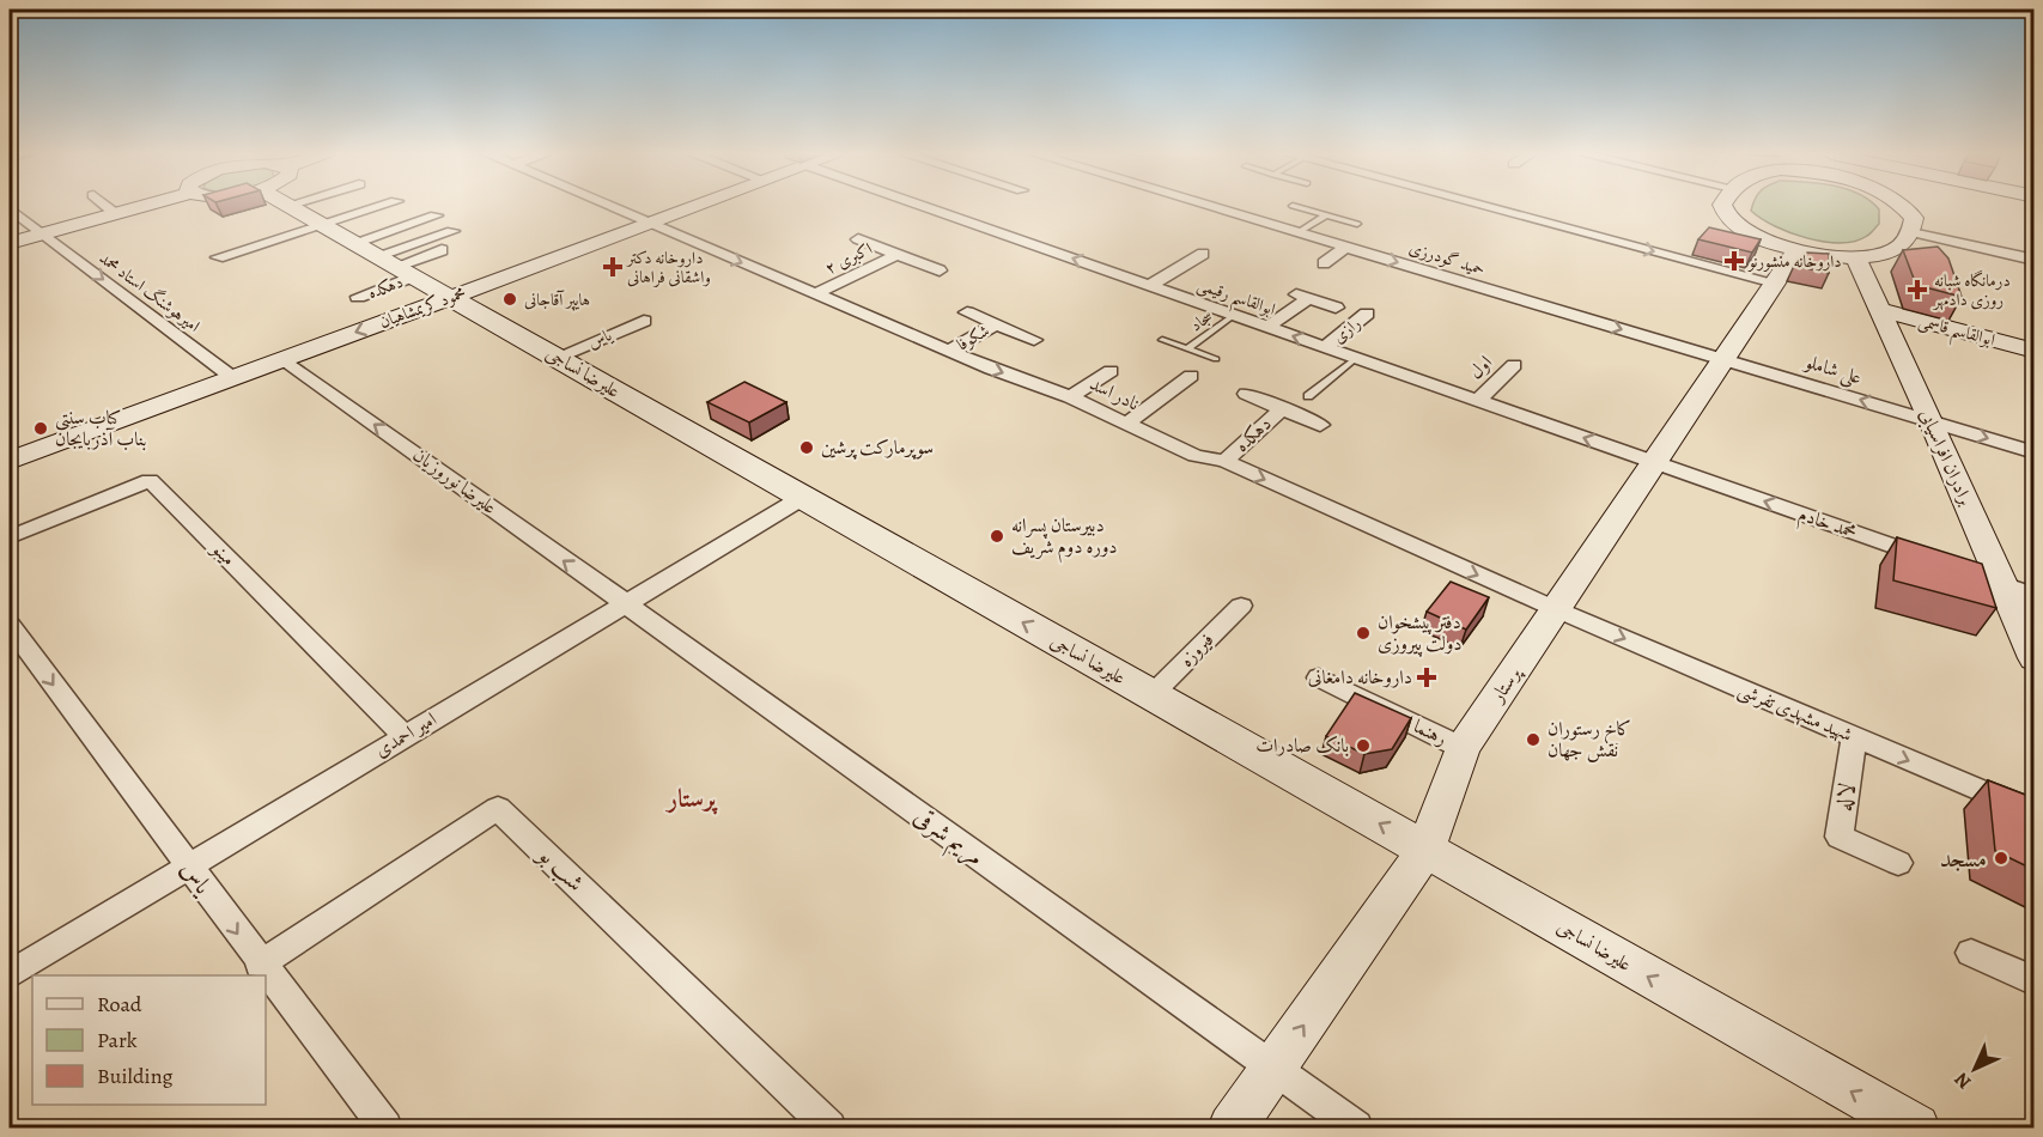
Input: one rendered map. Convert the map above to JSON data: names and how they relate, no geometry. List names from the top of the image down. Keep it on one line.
{"streets":{"street":["اکبری ۲","حمید گودرزی","دهکده","امیرهوشنگ استاد محمد","ابوالقاسم رقیمی","محمود کریمشاهیان","رازی","ابوالقاسم قاسمی","شکوفا","یاس","اول","علی شاملو","علیرضا نساجی","نادر اسد","برادران افراسیابی","علیرضا نوروزیان","محمد خادم","مینو","فیروزه","پرستار","شهید مشهدی تفرشی","رهنما","امیر احمدی","لاله","مریم شرقی","شب بو"],"lane":["سجاد"]},"crossings":[["اکبری ۲","نادر اسد"],["حمید گودرزی","علی شاملو"],["حمید گودرزی","پرستار"],["دهکده","علیرضا نساجی"],["دهکده","نادر اسد"],["امیرهوشنگ استاد محمد","محمود کریمشاهیان"],["ابوالقاسم رقیمی","سجاد"],["ابوالقاسم رقیمی","رازی"],["ابوالقاسم رقیمی","اول"],["ابوالقاسم رقیمی","محمد خادم"],["ابوالقاسم رقیمی","پرستار"],["محمود کریمشاهیان","علیرضا نساجی"],["محمود کریمشاهیان","نادر اسد"],["محمود کریمشاهیان","علیرضا نوروزیان"],["ابوالقاسم قاسمی","برادران افراسیابی"],["شکوفا","نادر اسد"],["یاس","علیرضا نساجی"],["یاس","امیر احمدی"],["یاس","شب بو"],["علی شاملو","برادران افراسیابی"],["علی شاملو","پرستار"],["علیرضا نساجی","فیروزه"],["علیرضا نساجی","پرستار"],["علیرضا نساجی","امیر احمدی"],["نادر اسد","پرستار"],["نادر اسد","شهید مشهدی تفرشی"],["علیرضا نوروزیان","امیر احمدی"],["علیرضا نوروزیان","مریم شرقی"],["محمد خادم","پرستار"],["مینو","امیر احمدی"],["پرستار","شهید مشهدی تفرشی"],["پرستار","رهنما"],["پرستار","مریم شرقی"],["شهید مشهدی تفرشی","لاله"],["امیر احمدی","مریم شرقی"]],"one_way":["امیرهوشنگ استاد محمد","ابوالقاسم رقیمی","یاس","علیرضا نساجی","نادر اسد","علیرضا نوروزیان","محمد خادم","شهید مشهدی تفرشی"],"districts":["پرستار"],"places":{"health":["داروخانه منشورنو","داروخانه دکتر واشقانی فراهانی","درمانگاه شبانه روزی دادمهر","داروخانه دامغانی"],"other":["هایپر آقاجانی","کباب سنتی بناب آذربایجان","سوپرمارکت پرشین","دبیرستان پسرانه دوره دوم شریف","دفتر پیشخوان دولت پیروزی","کاخ رستوران نقش جهان","بانک صادرات","مسجد"]},"legend":["Road","Park","Building"],"north":"bottom left"}
